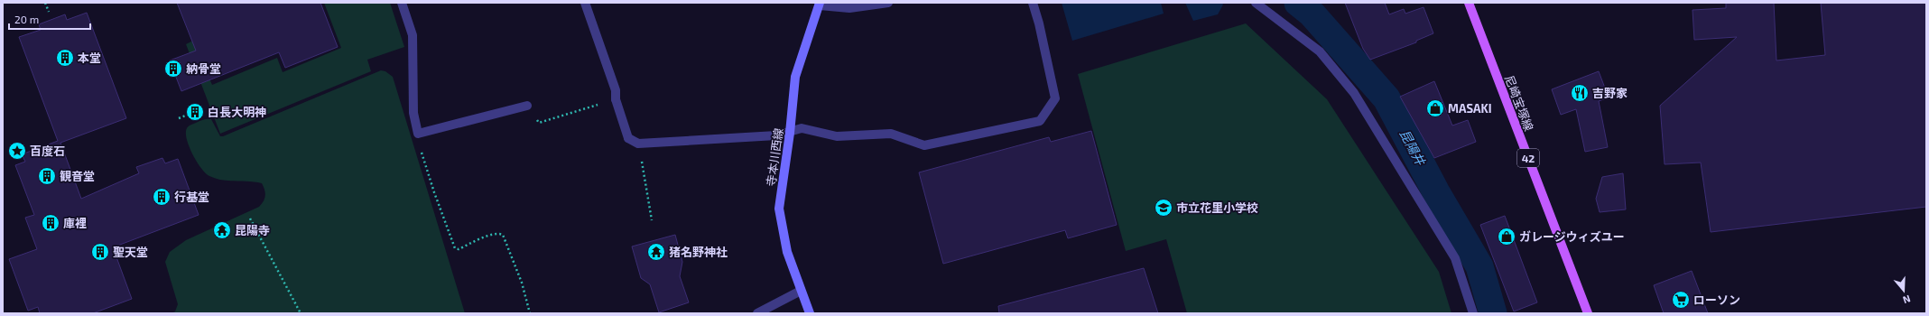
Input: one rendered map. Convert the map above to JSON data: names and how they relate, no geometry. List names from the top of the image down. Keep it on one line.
{"streets":{"main road":["尼崎宝塚線","寺本川西線","42"]},"water":["昆陽井"],"places":{"building":["本堂","納骨堂","白長大明神","観音堂","行基堂","庫裡","聖天堂"],"restaurant":["吉野家"],"shop":["MASAKI","ガレージウィズユー"],"place":["百度石"],"school or university":["市立花里小学校"],"temple":["昆陽寺","猪名野神社"],"supermarket":["ローソン"]},"scale_bar":"20 m","north":"bottom"}
